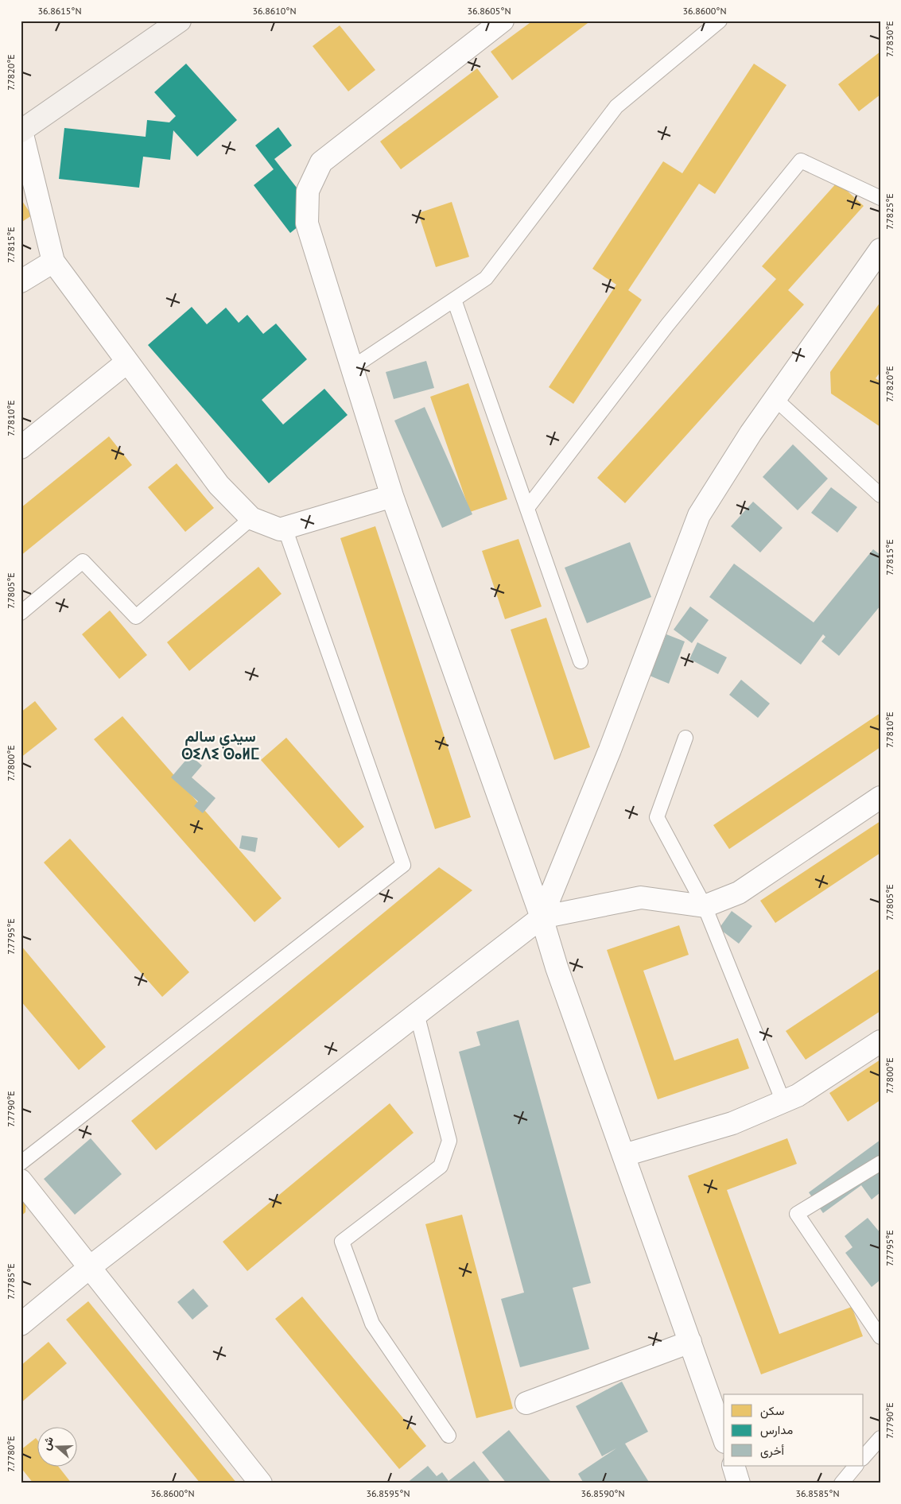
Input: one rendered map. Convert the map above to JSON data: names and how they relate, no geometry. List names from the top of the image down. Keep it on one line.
{"districts":["سيدي سالم ⵙⵉⴷⵉ ⵙⴰⵍⵎ"],"legend":["سكن","مدارس","أخرى"],"north":"left","coordinates":["36.8615°N","36.8610°N","36.8605°N","36.8600°N","7.7830°E","7.7820°E","7.7825°E","7.7815°E","7.7810°E","7.7805°E","7.7800°E","7.7795°E","7.7790°E","7.7785°E","7.7780°E","36.8595°N","36.8590°N","36.8585°N"]}
